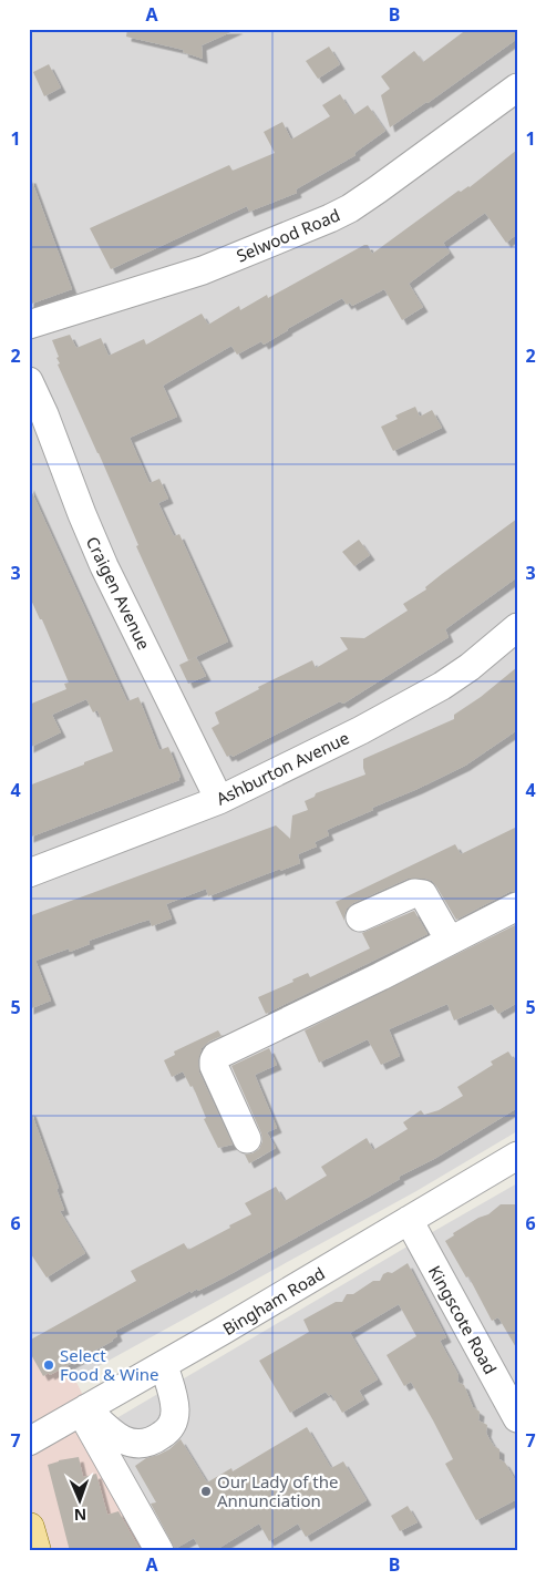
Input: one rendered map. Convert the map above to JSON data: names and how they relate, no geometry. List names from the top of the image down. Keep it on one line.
{"streets":{"street":["Selwood Road","Craigen Avenue","Ashburton Avenue","Bingham Road","Kingscote Road"]},"crossings":[["Craigen Avenue","Ashburton Avenue"],["Bingham Road","Kingscote Road"]],"places":["Select Food & Wine","Our Lady of the Annunciation"],"north":"bottom","grid":{"columns":["A","B"],"rows":["1","2","3","4","5","6","7"]}}
